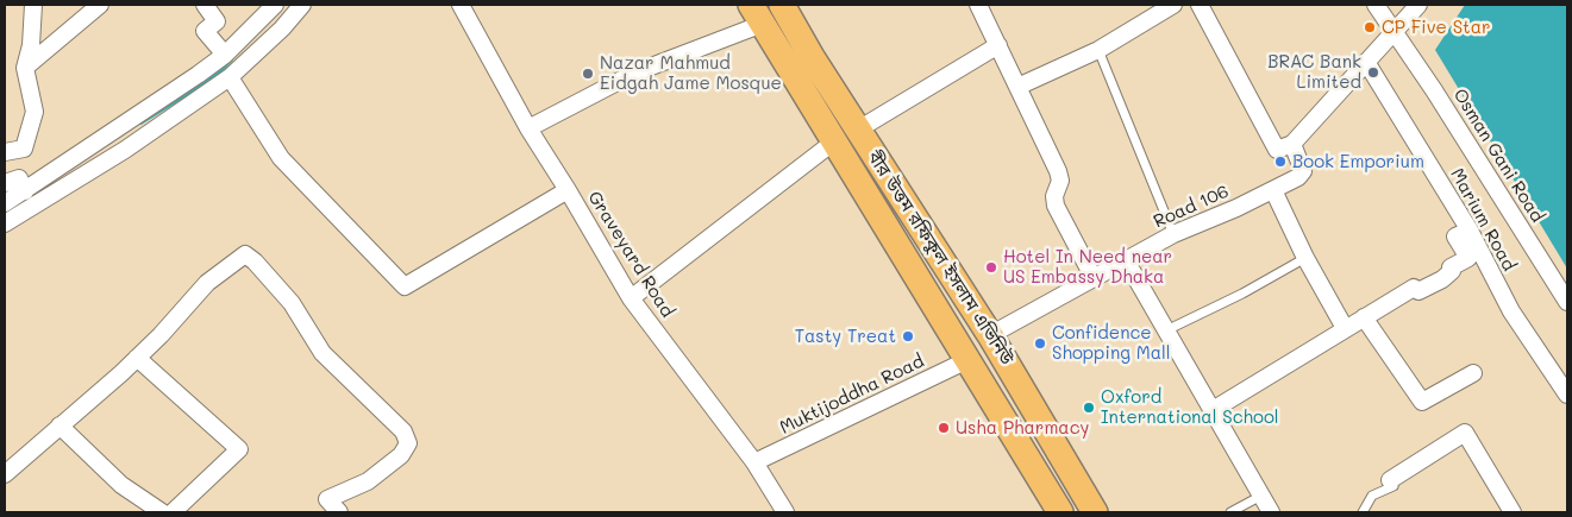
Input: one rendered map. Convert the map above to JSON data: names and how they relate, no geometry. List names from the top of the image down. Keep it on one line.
{"streets":{"main road":["বীর উত্তম রফিকুল ইসলাম এভিনিউ"],"street":["Osman Gani Road","Road 106","Marium Road","Graveyard Road","Muktijoddha Road"]},"crossings":[["Road 106","বীর উত্তম রফিকুল ইসলাম এভিনিউ"],["Graveyard Road","Muktijoddha Road"],["বীর উত্তম রফিকুল ইসলাম এভিনিউ","Muktijoddha Road"]],"places":["CP Five Star","BRAC Bank Limited","Nazar Mahmud Eidgah Jame Mosque","Book Emporium","Hotel In Need near US Embassy Dhaka","Tasty Treat","Confidence Shopping Mall","Oxford International School","Usha Pharmacy"]}
